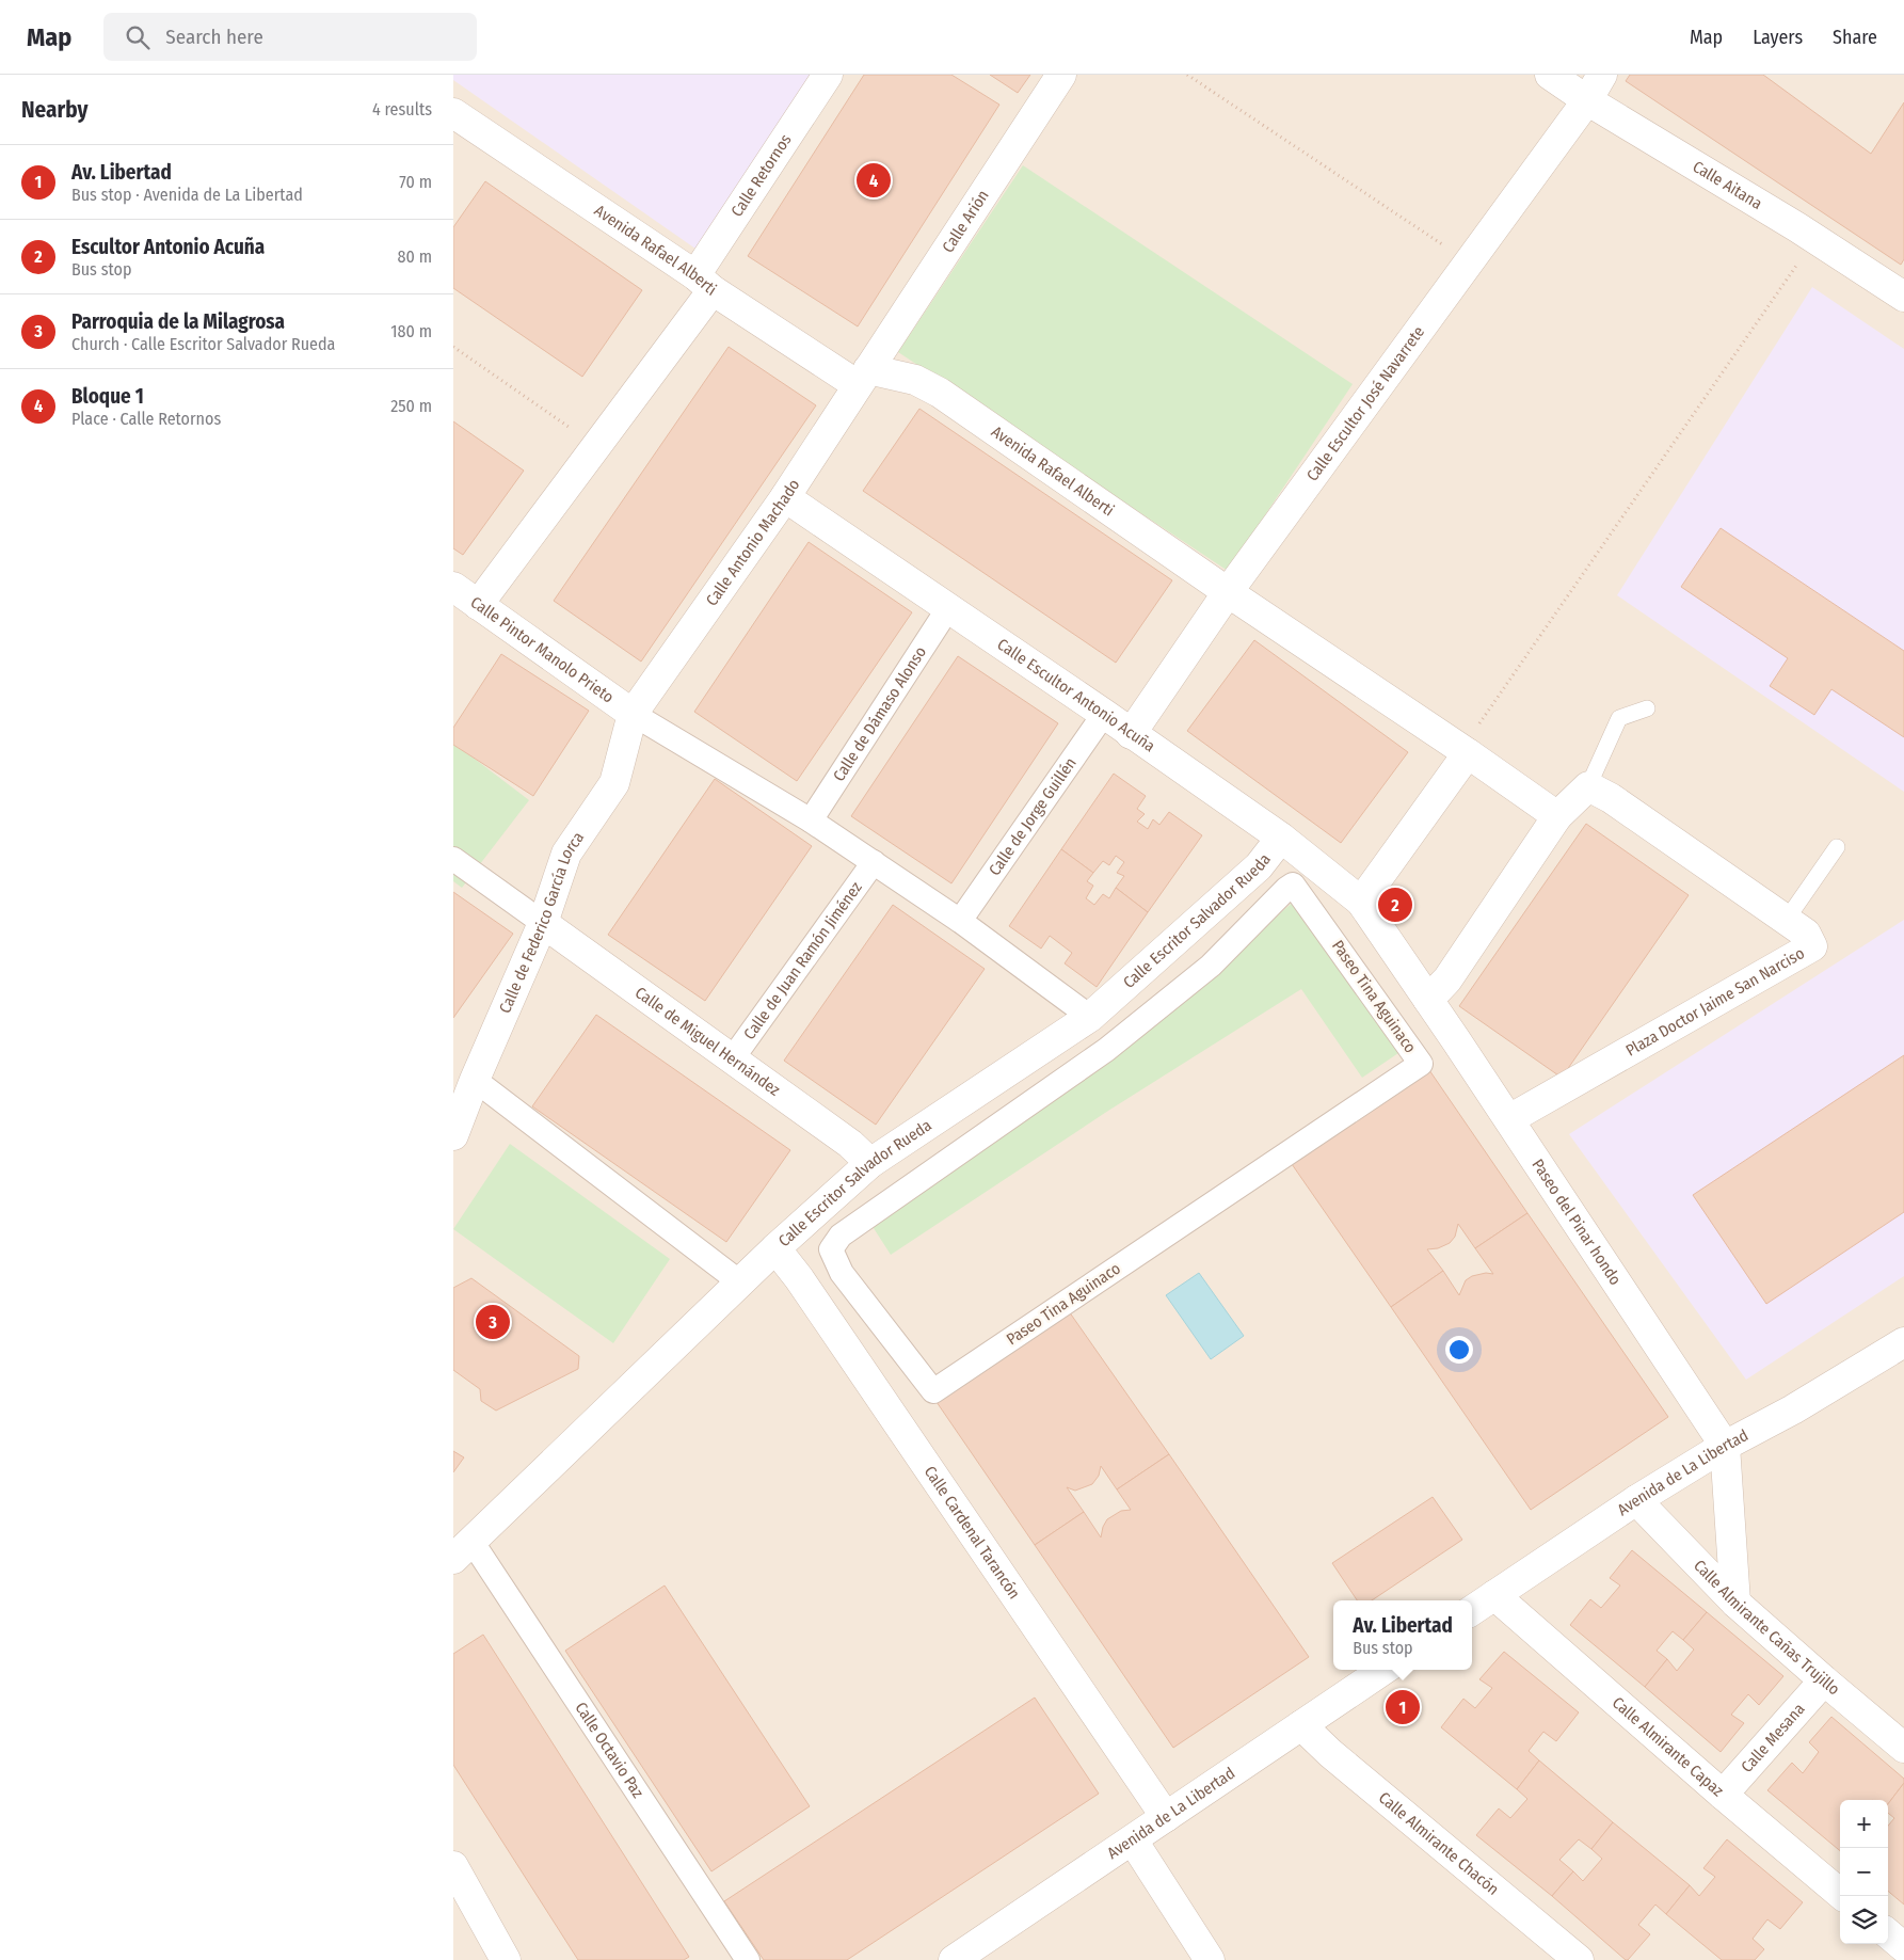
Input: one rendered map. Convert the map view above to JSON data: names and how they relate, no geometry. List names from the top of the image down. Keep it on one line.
{"streets":{"street":["Calle Retornos","Calle Aitana","Calle Arión","Avenida Rafael Alberti","Calle Escultor José Navarrete","Calle Antonio Machado","Calle Pintor Manolo Prieto","Calle Escultor Antonio Acuña","Calle de Dámaso Alonso","Calle de Jorge Guillén","Calle Escritor Salvador Rueda","Calle de Federico García Lorca","Calle de Juan Ramón Jiménez","Paseo Tina Aguinaco","Plaza Doctor Jaime San Narciso","Calle de Miguel Hernández","Paseo del Pinar hondo","Avenida de La Libertad","Calle Cardenal Tarancón","Calle Almirante Cañas Trujillo","Calle Mesana","Calle Almirante Capaz","Calle Octavio Paz","Calle Almirante Chacón"]},"crossings":[["Calle Retornos","Avenida Rafael Alberti"],["Calle Retornos","Calle Pintor Manolo Prieto"],["Calle Aitana","Calle Escultor José Navarrete"],["Calle Arión","Avenida Rafael Alberti"],["Calle Arión","Calle Antonio Machado"],["Avenida Rafael Alberti","Calle Escultor José Navarrete"],["Avenida Rafael Alberti","Calle Antonio Machado"],["Calle Escultor José Navarrete","Calle Escultor Antonio Acuña"],["Calle Antonio Machado","Calle Pintor Manolo Prieto"],["Calle Antonio Machado","Calle Escultor Antonio Acuña"],["Calle Antonio Machado","Calle de Federico García Lorca"],["Calle Pintor Manolo Prieto","Calle de Federico García Lorca"],["Calle Escultor Antonio Acuña","Calle de Dámaso Alonso"],["Calle Escultor Antonio Acuña","Calle de Jorge Guillén"],["Calle Escultor Antonio Acuña","Calle Escritor Salvador Rueda"],["Calle Escultor Antonio Acuña","Paseo del Pinar hondo"],["Calle Escritor Salvador Rueda","Calle de Miguel Hernández"],["Calle Escritor Salvador Rueda","Calle Cardenal Tarancón"],["Calle Escritor Salvador Rueda","Calle Octavio Paz"],["Calle de Federico García Lorca","Calle de Miguel Hernández"],["Calle de Juan Ramón Jiménez","Calle de Miguel Hernández"],["Plaza Doctor Jaime San Narciso","Paseo del Pinar hondo"],["Paseo del Pinar hondo","Avenida de La Libertad"],["Avenida de La Libertad","Calle Cardenal Tarancón"],["Avenida de La Libertad","Calle Almirante Cañas Trujillo"],["Avenida de La Libertad","Calle Almirante Capaz"],["Avenida de La Libertad","Calle Almirante Chacón"],["Calle Almirante Cañas Trujillo","Calle Mesana"],["Calle Mesana","Calle Almirante Capaz"]],"page":{"header":"Map","search":"Search here","nav":["Map","Layers","Share"],"heading":["Nearby","4 results"],"list":[{"mark":"1","name":"Av. Libertad","note":"Bus stop · Avenida de La Libertad","value":"70 m"},{"mark":"2","name":"Escultor Antonio Acuña","note":"Bus stop","value":"80 m"},{"mark":"3","name":"Parroquia de la Milagrosa","note":"Church · Calle Escritor Salvador Rueda","value":"180 m"},{"mark":"4","name":"Bloque 1","note":"Place · Calle Retornos","value":"250 m"}],"pins":["4","2","3","1"],"popup":["Av. Libertad","Bus stop"],"map_buttons":["+","−"]}}
